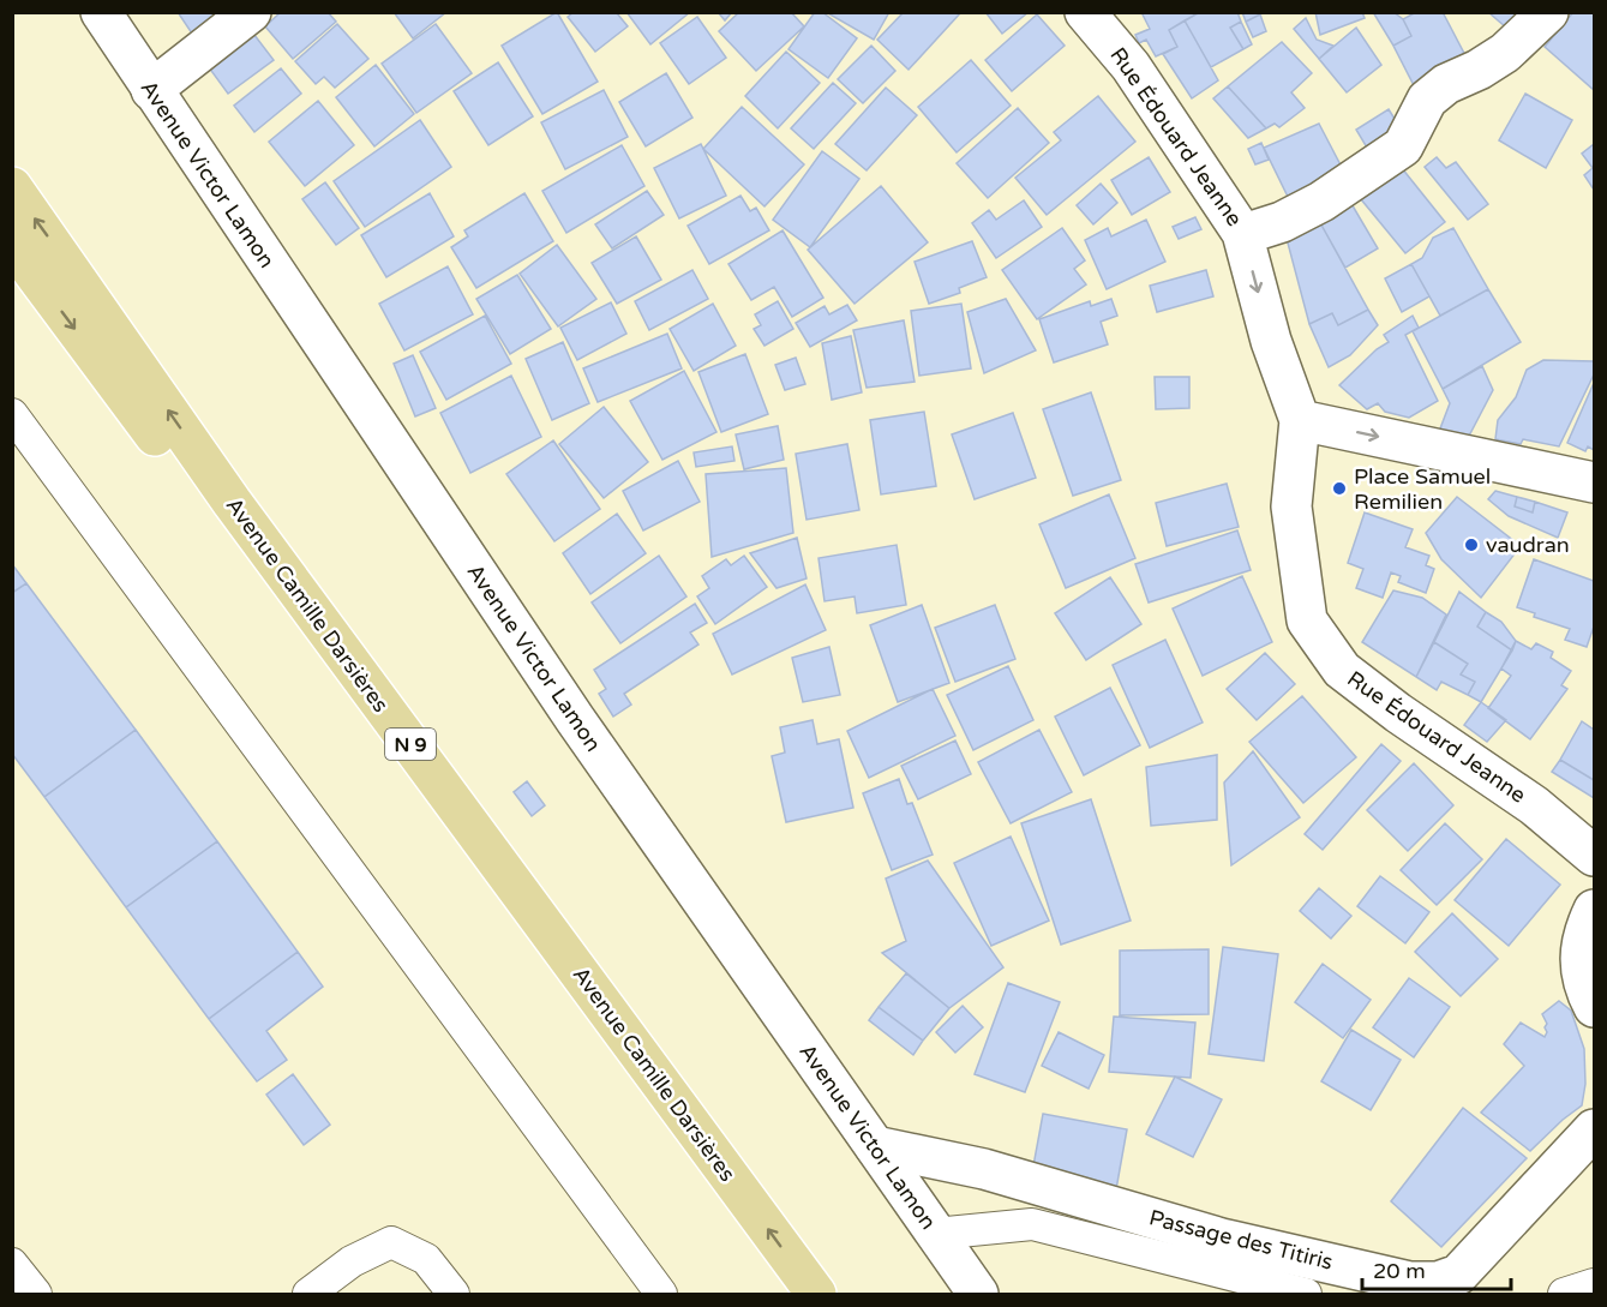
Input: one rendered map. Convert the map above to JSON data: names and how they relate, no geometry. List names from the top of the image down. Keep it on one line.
{"streets":{"main road":["Avenue Camille Darsières","N 9"],"street":["Rue Édouard Jeanne","Avenue Victor Lamon","Passage des Titiris"]},"crossings":[["Avenue Victor Lamon","Passage des Titiris"]],"places":["Place Samuel Remilien","vaudran"],"scale_bar":"20 m"}
